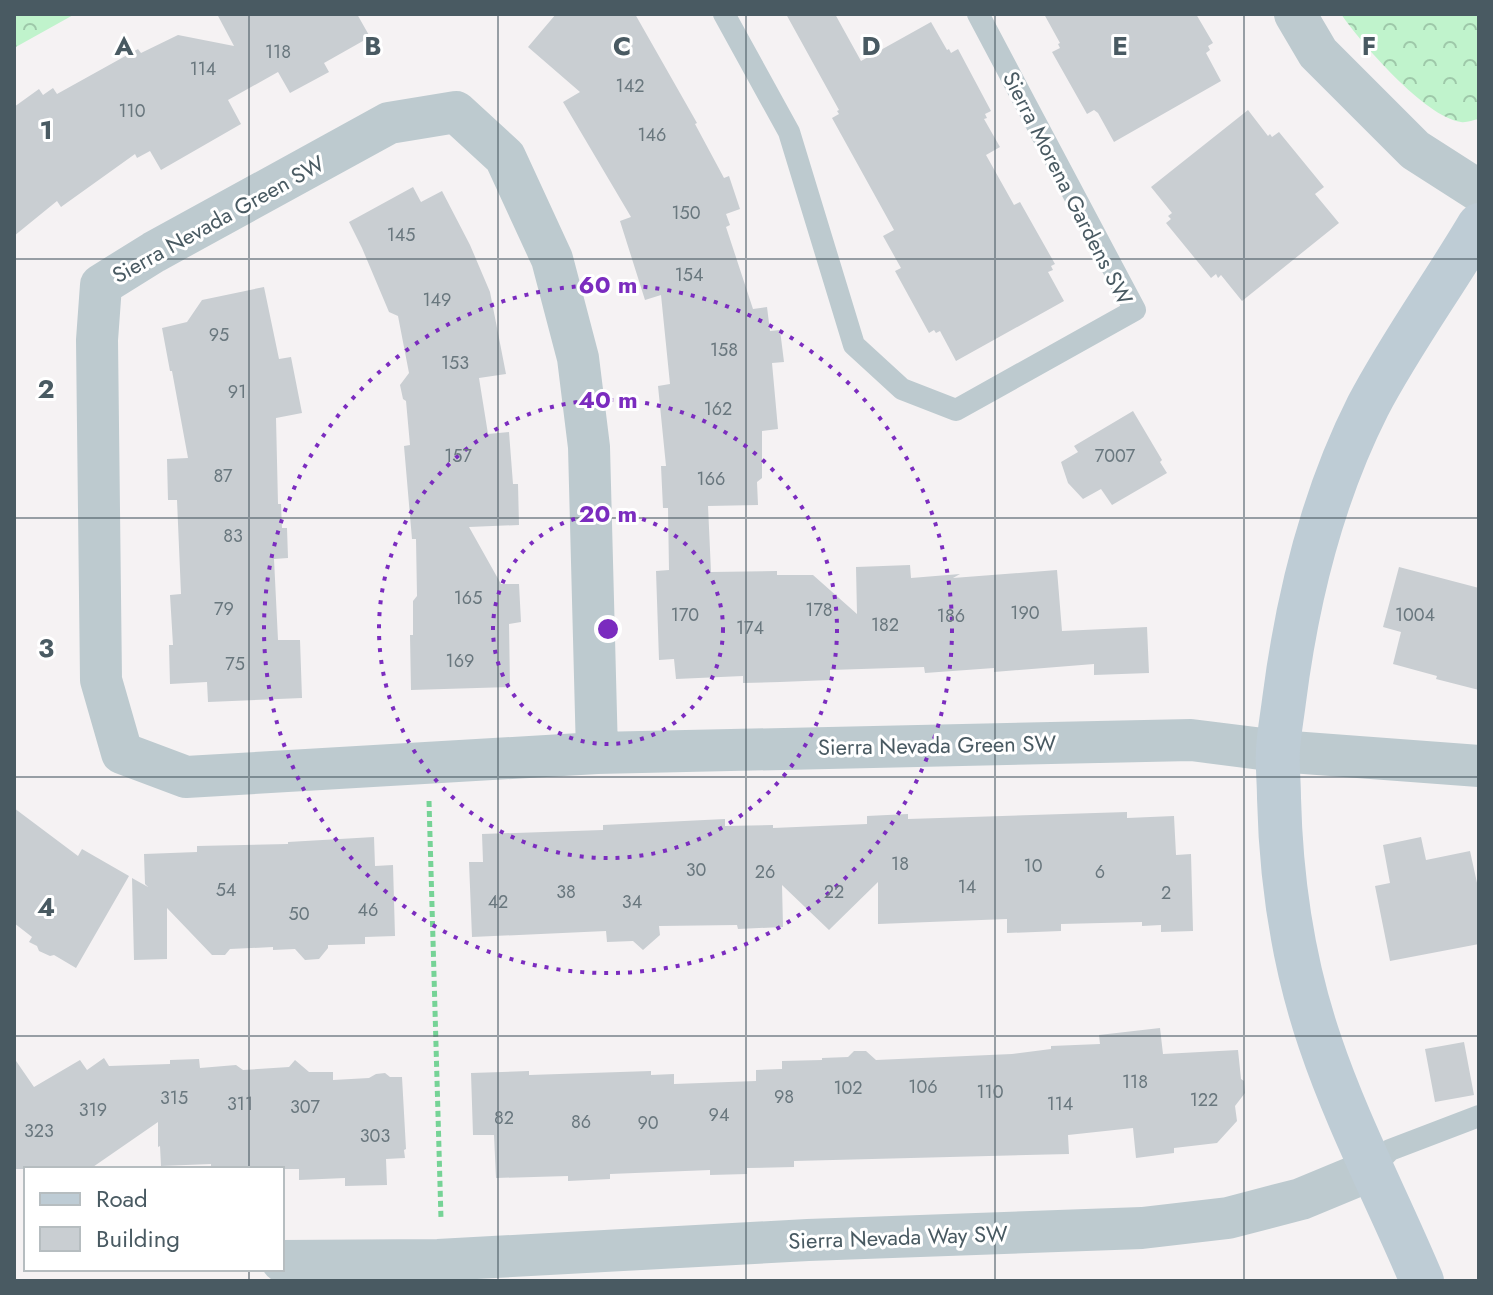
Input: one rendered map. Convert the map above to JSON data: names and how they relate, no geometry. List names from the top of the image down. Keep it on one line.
{"streets":{"street":["Sierra Nevada Green SW","Sierra Nevada Way SW"],"lane":["Sierra Morena Gardens SW"]},"house_numbers":["118","114","142","110","146","150","145","154","149","95","158","153","91","162","157","7007","87","166","83","165","79","178","190","170","1004","186","182","174","169","75","18","10","30","26","6","14","54","38","22","2","42","34","46","50","118","106","102","110","98","315","122","311","114","307","319","94","82","86","90","323","303"],"legend":["Road","Building"],"grid":{"columns":["A","B","C","D","E","F"],"rows":["1","2","3","4"]},"rings":["60 m","40 m","20 m"]}
